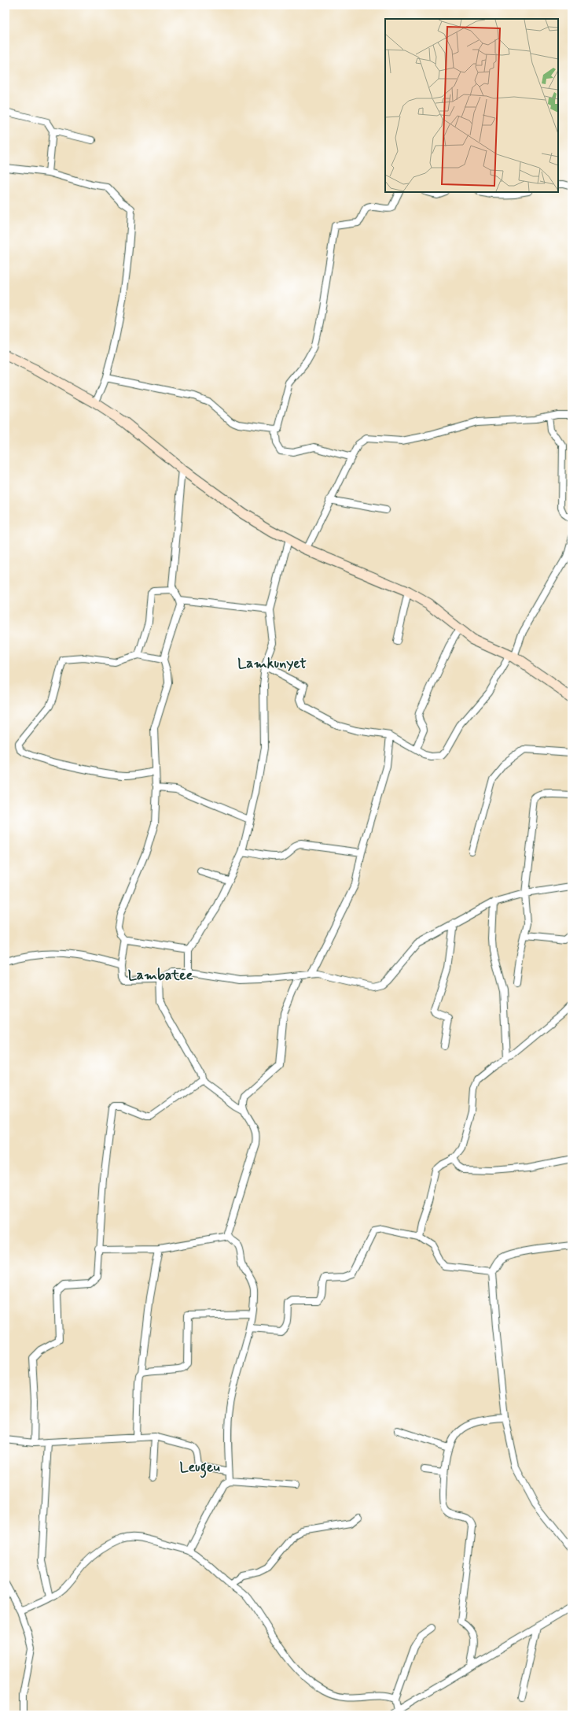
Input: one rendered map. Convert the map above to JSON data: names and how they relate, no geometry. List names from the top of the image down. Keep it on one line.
{"districts":["Lamkunyet","Lambatee","Leugeu"]}
